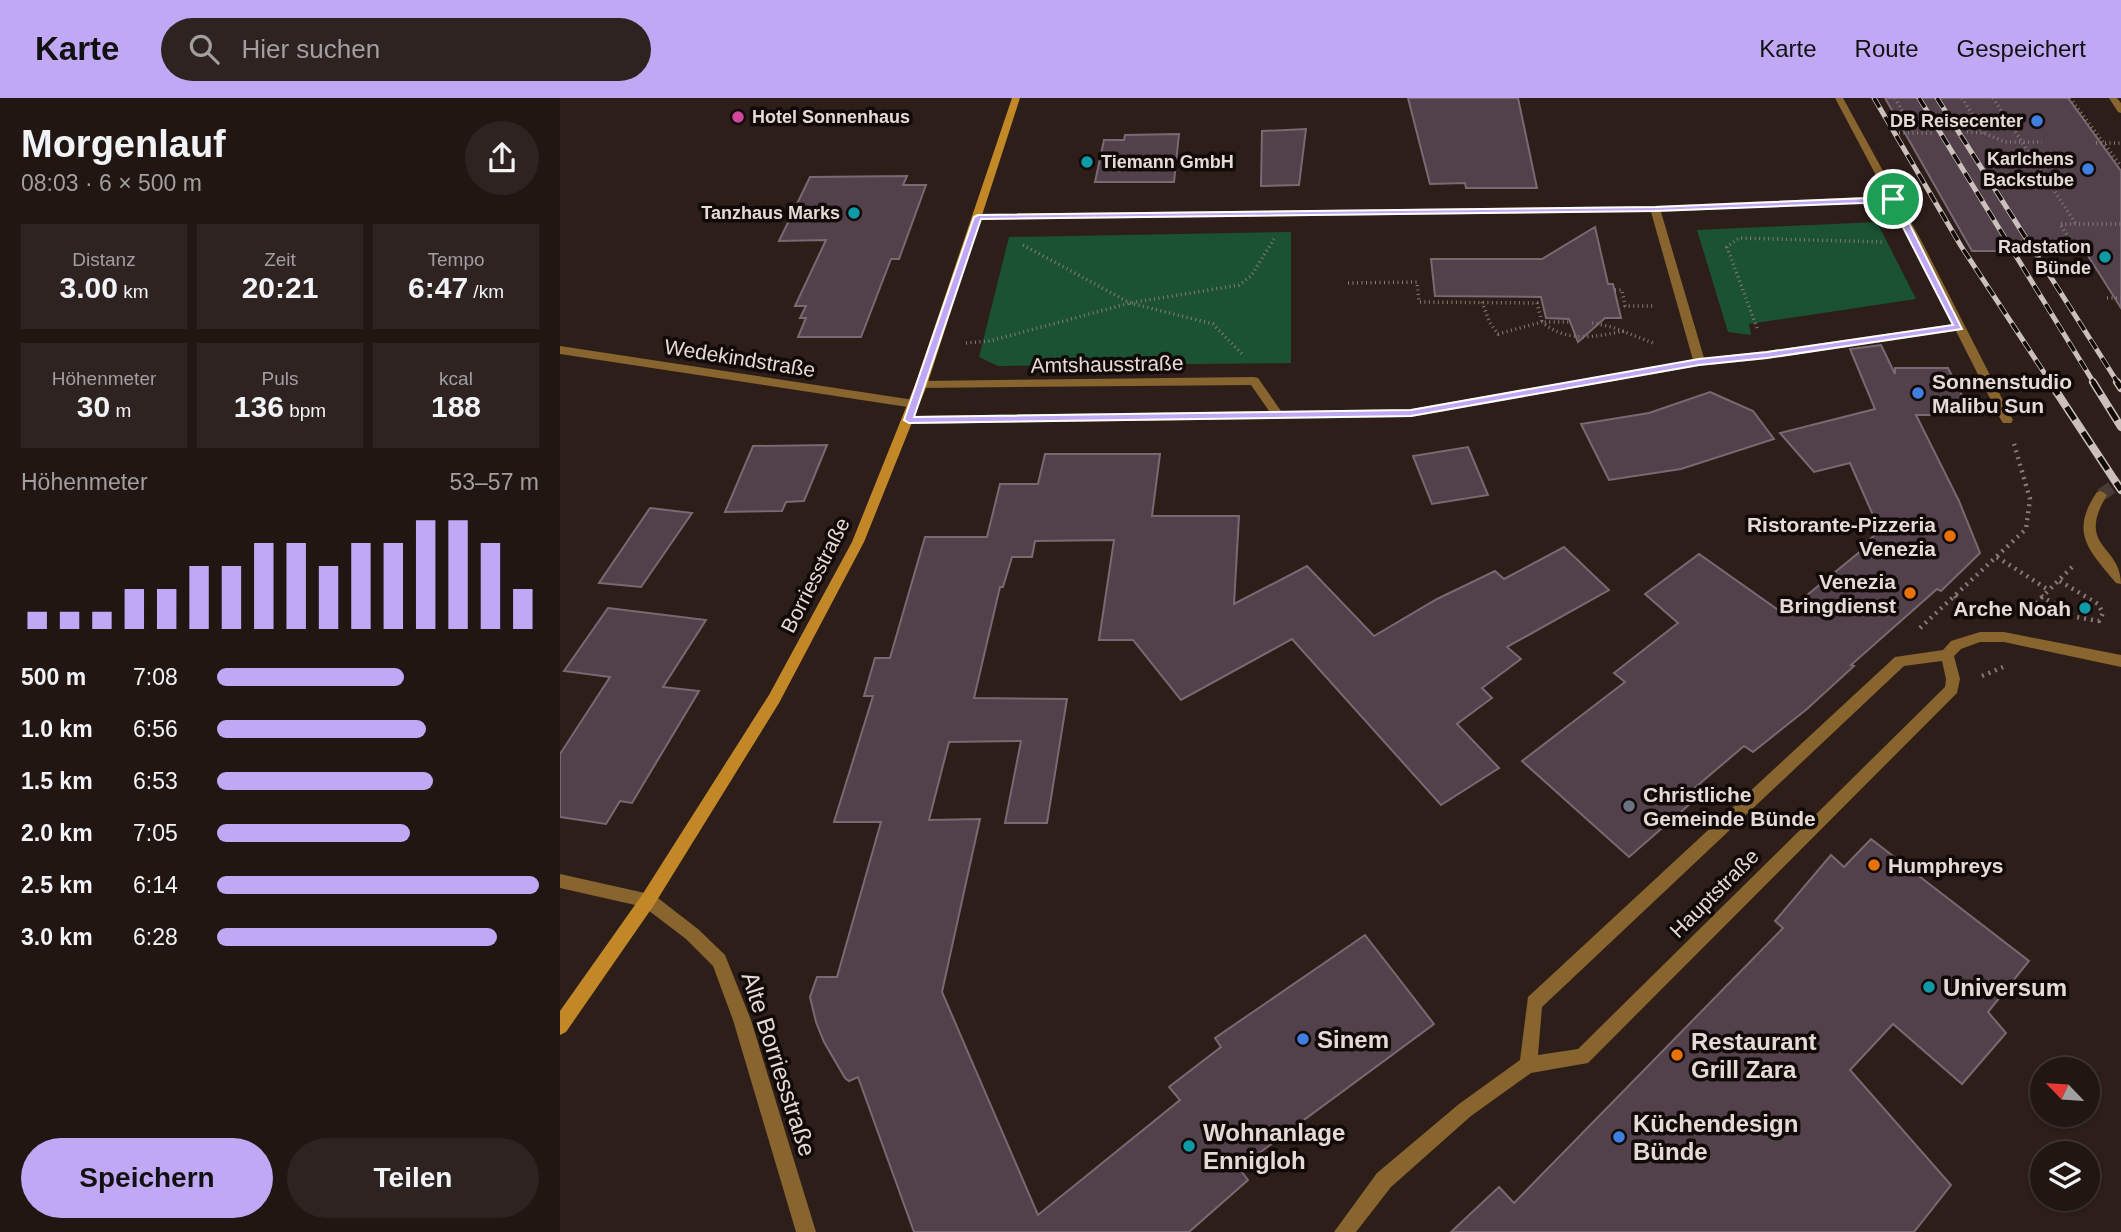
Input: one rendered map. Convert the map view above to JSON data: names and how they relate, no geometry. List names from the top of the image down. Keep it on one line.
{"streets":{"main road":["Borriesstraße"],"street":["Wedekindstraße","Amtshausstraße","Hauptstraße","Alte Borriesstraße"]},"crossings":[["Wedekindstraße","Borriesstraße"],["Amtshausstraße","Borriesstraße"],["Borriesstraße","Alte Borriesstraße"]],"places":["Hotel Sonnenhaus","DB Reisecenter","Tiemann GmbH","Karlchens Backstube","Tanzhaus Marks","Radstation Bünde","Sonnenstudio Malibu Sun","Ristorante-Pizzeria Venezia","Venezia Bringdienst","Arche Noah","Christliche Gemeinde Bünde","Humphreys","Universum","Sinem","Restaurant Grill Zara","Küchendesign Bünde","Wohnanlage Ennigloh"],"north":"top left","page":{"header":"Karte","search":"Hier suchen","nav":["Karte","Route","Gespeichert"],"heading":["Morgenlauf","08:03 · 6 × 500 m"],"stats":[["Distanz","3.00 km"],["Zeit","20:21"],["Tempo","6:47 /km"],["Höhenmeter","30 m"],["Puls","136 bpm"],["kcal","188"]],"chart":["Höhenmeter","53–57 m"],"list":[{"name":"500 m","note":"7:08"},{"name":"1.0 km","note":"6:56"},{"name":"1.5 km","note":"6:53"},{"name":"2.0 km","note":"7:05"},{"name":"2.5 km","note":"6:14"},{"name":"3.0 km","note":"6:28"}],"buttons":["Speichern","Teilen"]}}
